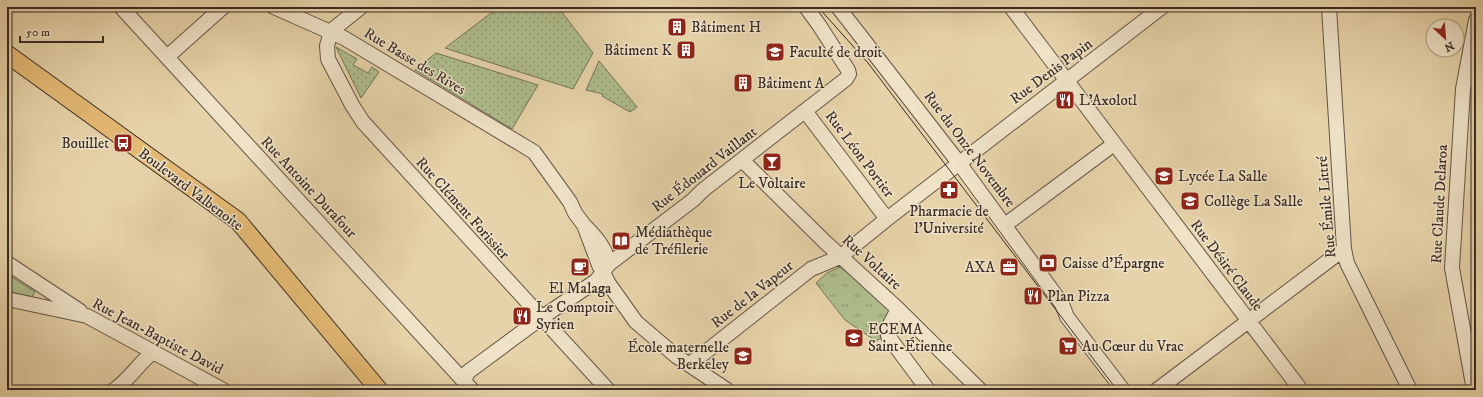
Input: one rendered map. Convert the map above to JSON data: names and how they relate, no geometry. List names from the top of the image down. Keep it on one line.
{"streets":{"main road":["Boulevard Valbenoîte"],"street":["Rue Basse des Rives","Rue Denis Papin","Rue du Onze Novembre","Rue Léon Portier","Rue Édouard Vaillant","Rue Antoine Durafour","Rue Claude Delaroa","Rue Émile Littré","Rue Clément Forissier","Rue Voltaire","Rue Désiré Claude","Rue de la Vapeur","Rue Jean-Baptiste David"]},"crossings":[["Rue Basse des Rives","Rue Édouard Vaillant"],["Rue Basse des Rives","Rue Clément Forissier"],["Rue Denis Papin","Rue du Onze Novembre"],["Rue Denis Papin","Rue Léon Portier"],["Rue Denis Papin","Rue Désiré Claude"],["Rue Denis Papin","Rue de la Vapeur"],["Rue Léon Portier","Rue Édouard Vaillant"],["Rue Léon Portier","Rue de la Vapeur"],["Rue Édouard Vaillant","Rue Antoine Durafour"],["Rue Édouard Vaillant","Rue Clément Forissier"],["Rue Édouard Vaillant","Rue Voltaire"],["Rue Voltaire","Rue de la Vapeur"]],"places":{"building":["Bâtiment H","Bâtiment K","Bâtiment A"],"school or university":["Faculté de droit","Lycée La Salle","Collège La Salle","ECEMA Saint-Étienne","École maternelle Berkeley"],"restaurant":["L'Axolotl","Plan Pizza","Le Comptoir Syrien"],"bus stop":["Bouillet"],"bar":["Le Voltaire"],"pharmacy":["Pharmacie de l'Université"],"library":["Médiathèque de Tréfilerie"],"bank":["Caisse d'Épargne"],"cafe":["El Malaga"],"office":["AXA"],"supermarket":["Au Cœur du Vrac"]},"scale_bar":"50 m","north":"bottom right"}
